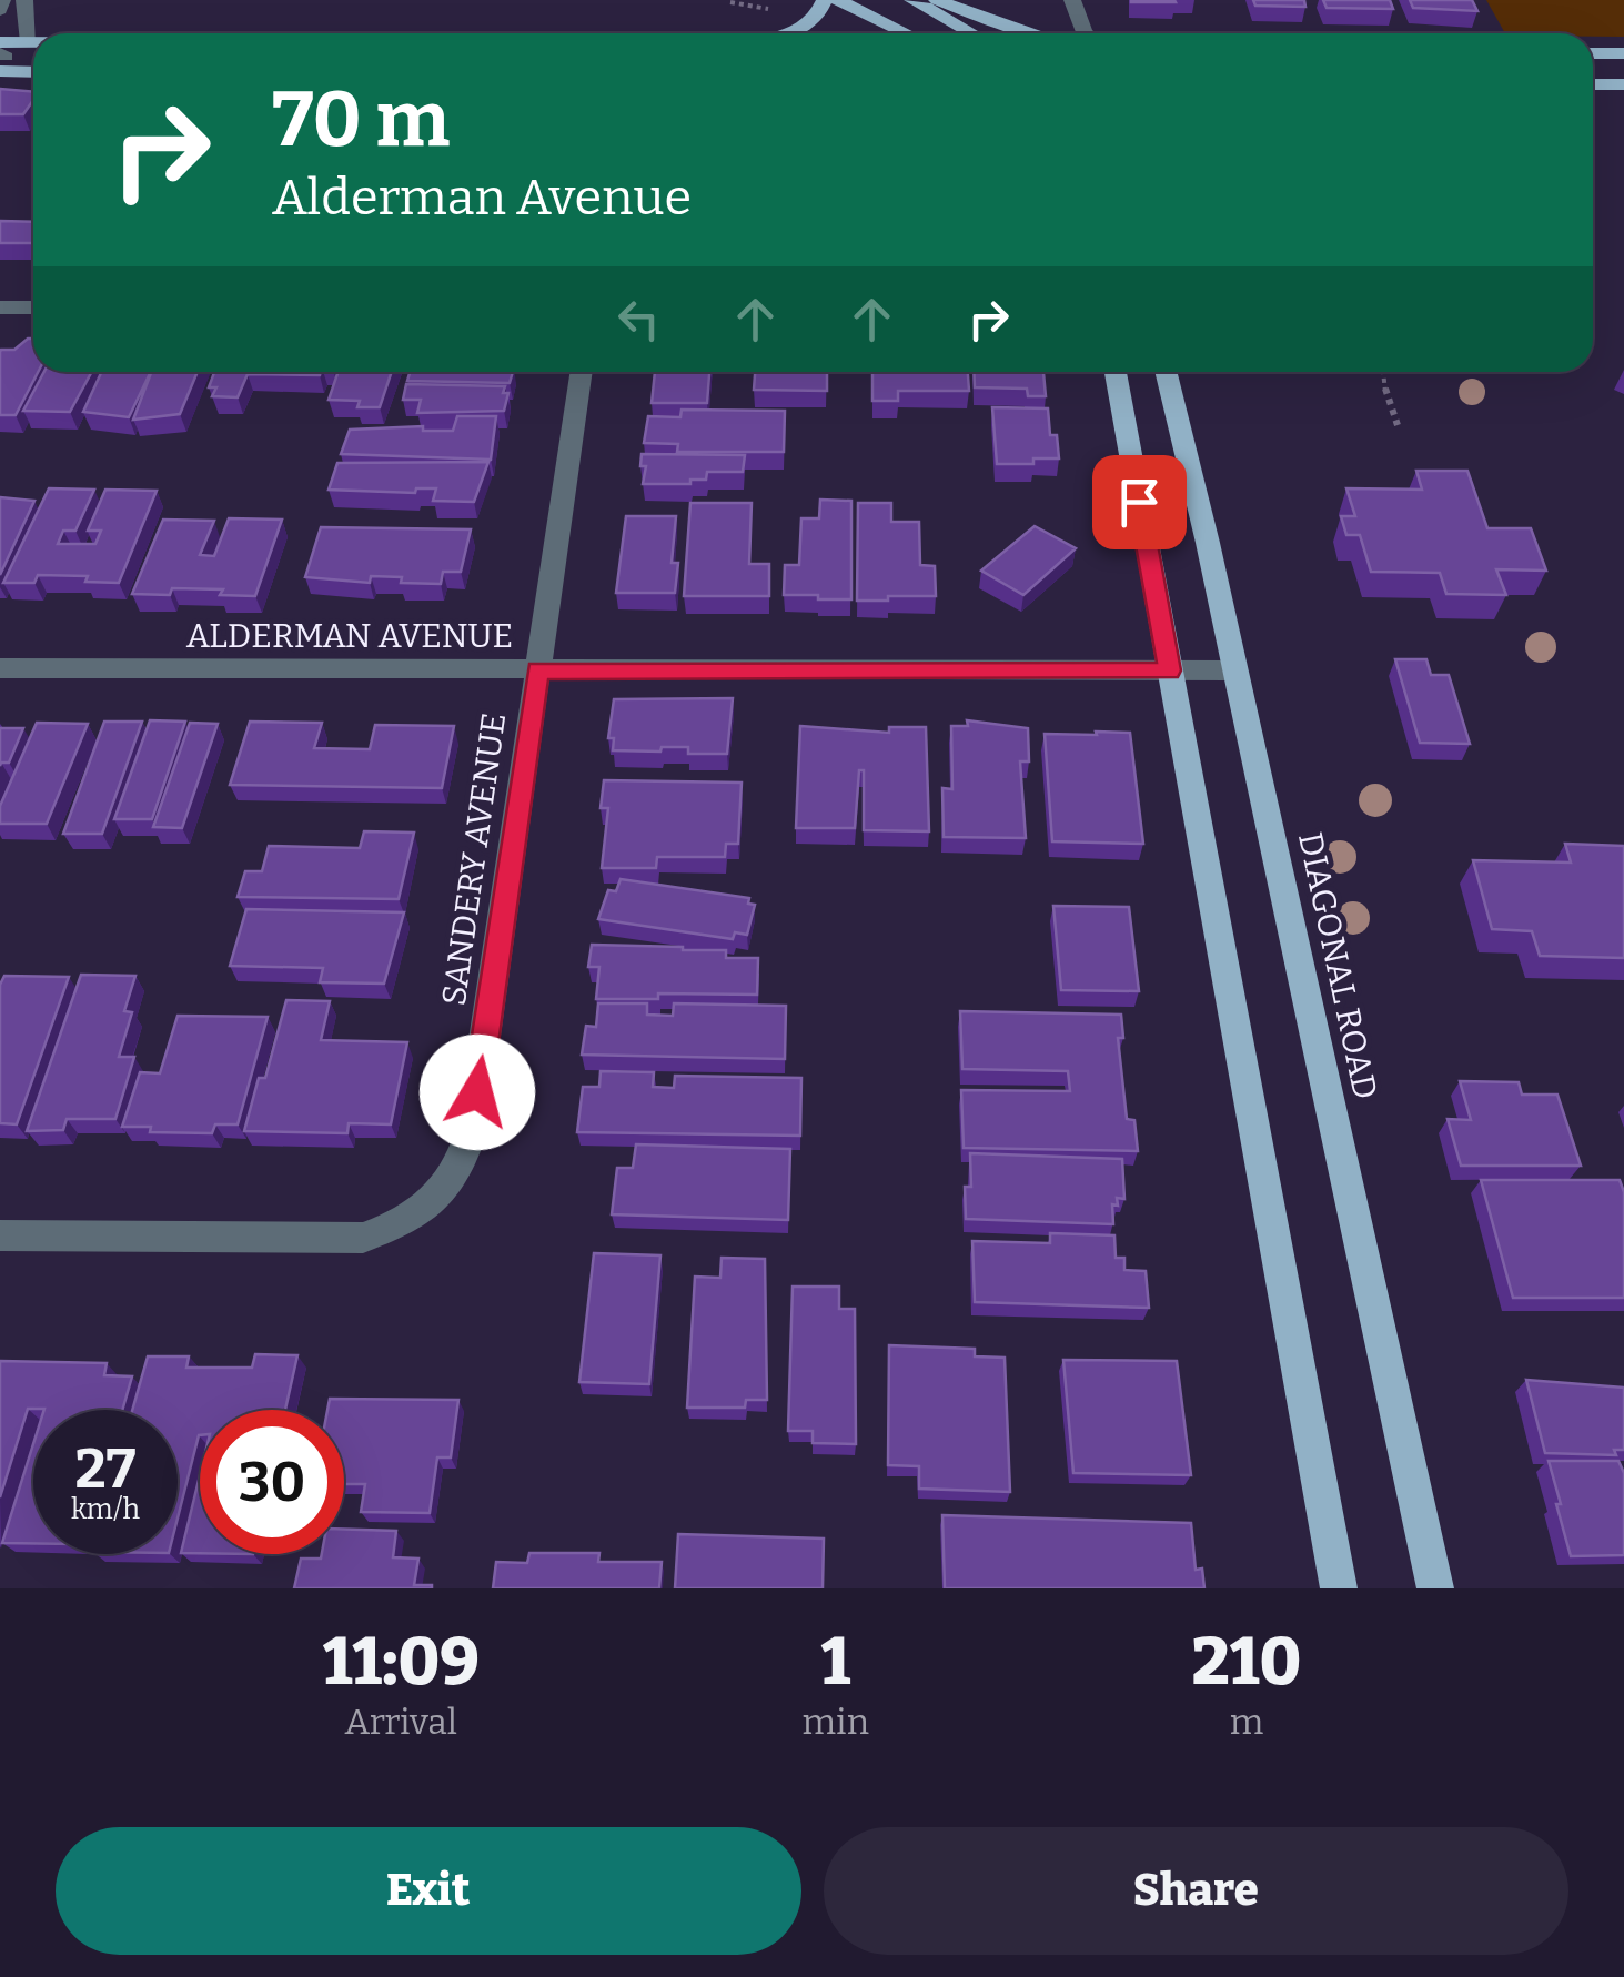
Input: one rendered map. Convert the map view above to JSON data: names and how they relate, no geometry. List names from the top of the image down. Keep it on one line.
{"streets":{"main road":["DIAGONAL ROAD"],"street":["ALDERMAN AVENUE","SANDERY AVENUE"]},"crossings":[["ALDERMAN AVENUE","SANDERY AVENUE"],["ALDERMAN AVENUE","DIAGONAL ROAD"]],"page":{"turn":["70 m","Alderman Avenue"],"speed":"27 km/h","limit":"30","eta":["11:09","Arrival","1","min","210","m"],"buttons":["Exit","Share"]}}
